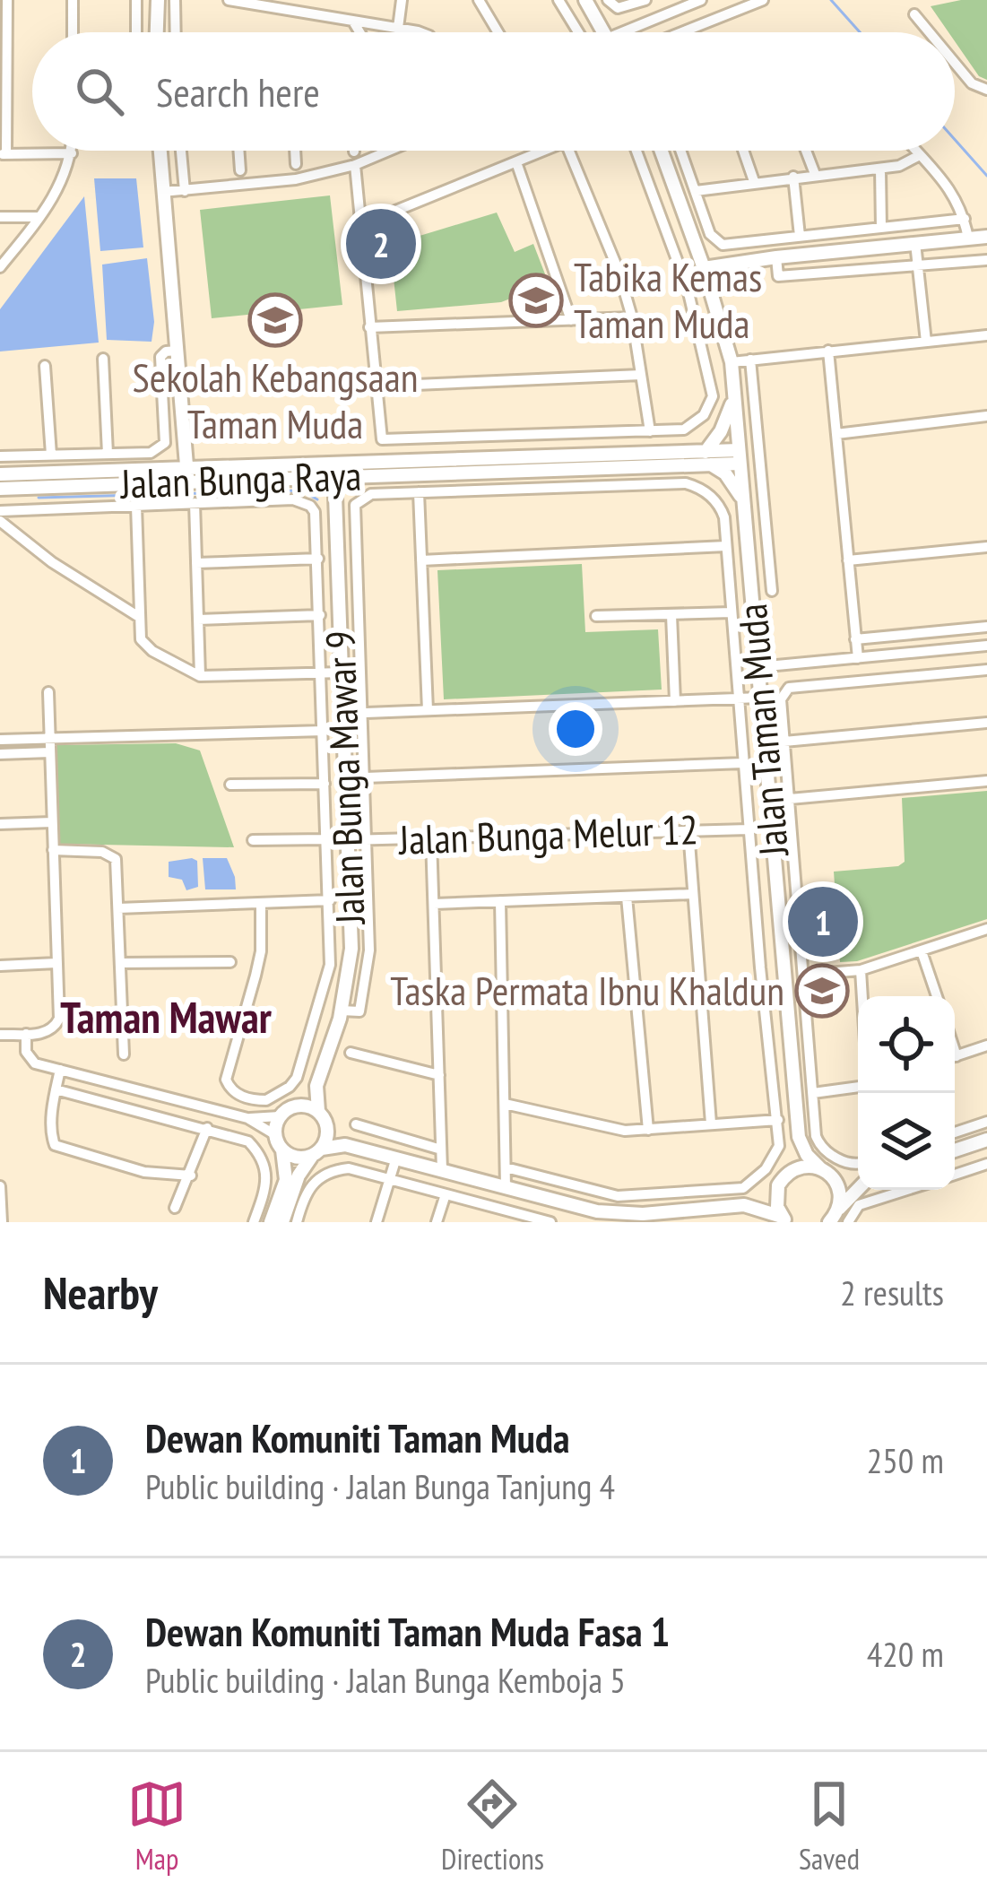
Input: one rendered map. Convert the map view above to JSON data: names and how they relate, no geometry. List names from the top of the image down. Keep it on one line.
{"streets":{"street":["Jalan Bunga Raya","Jalan Taman Muda","Jalan Bunga Mawar 9","Jalan Bunga Melur 12"]},"crossings":[["Jalan Bunga Raya","Jalan Taman Muda"],["Jalan Bunga Raya","Jalan Bunga Mawar 9"],["Jalan Bunga Mawar 9","Jalan Bunga Melur 12"]],"districts":["Taman Mawar"],"places":{"school or university":["Tabika Kemas Taman Muda","Sekolah Kebangsaan Taman Muda","Taska Permata Ibnu Khaldun"]},"page":{"search":"Search here","pins":["2","1"],"heading":["Nearby","2 results"],"list":[{"mark":"1","name":"Dewan Komuniti Taman Muda","note":"Public building · Jalan Bunga Tanjung 4","value":"250 m"},{"mark":"2","name":"Dewan Komuniti Taman Muda Fasa 1","note":"Public building · Jalan Bunga Kemboja 5","value":"420 m"}],"nav":["Map","Directions","Saved"]}}
